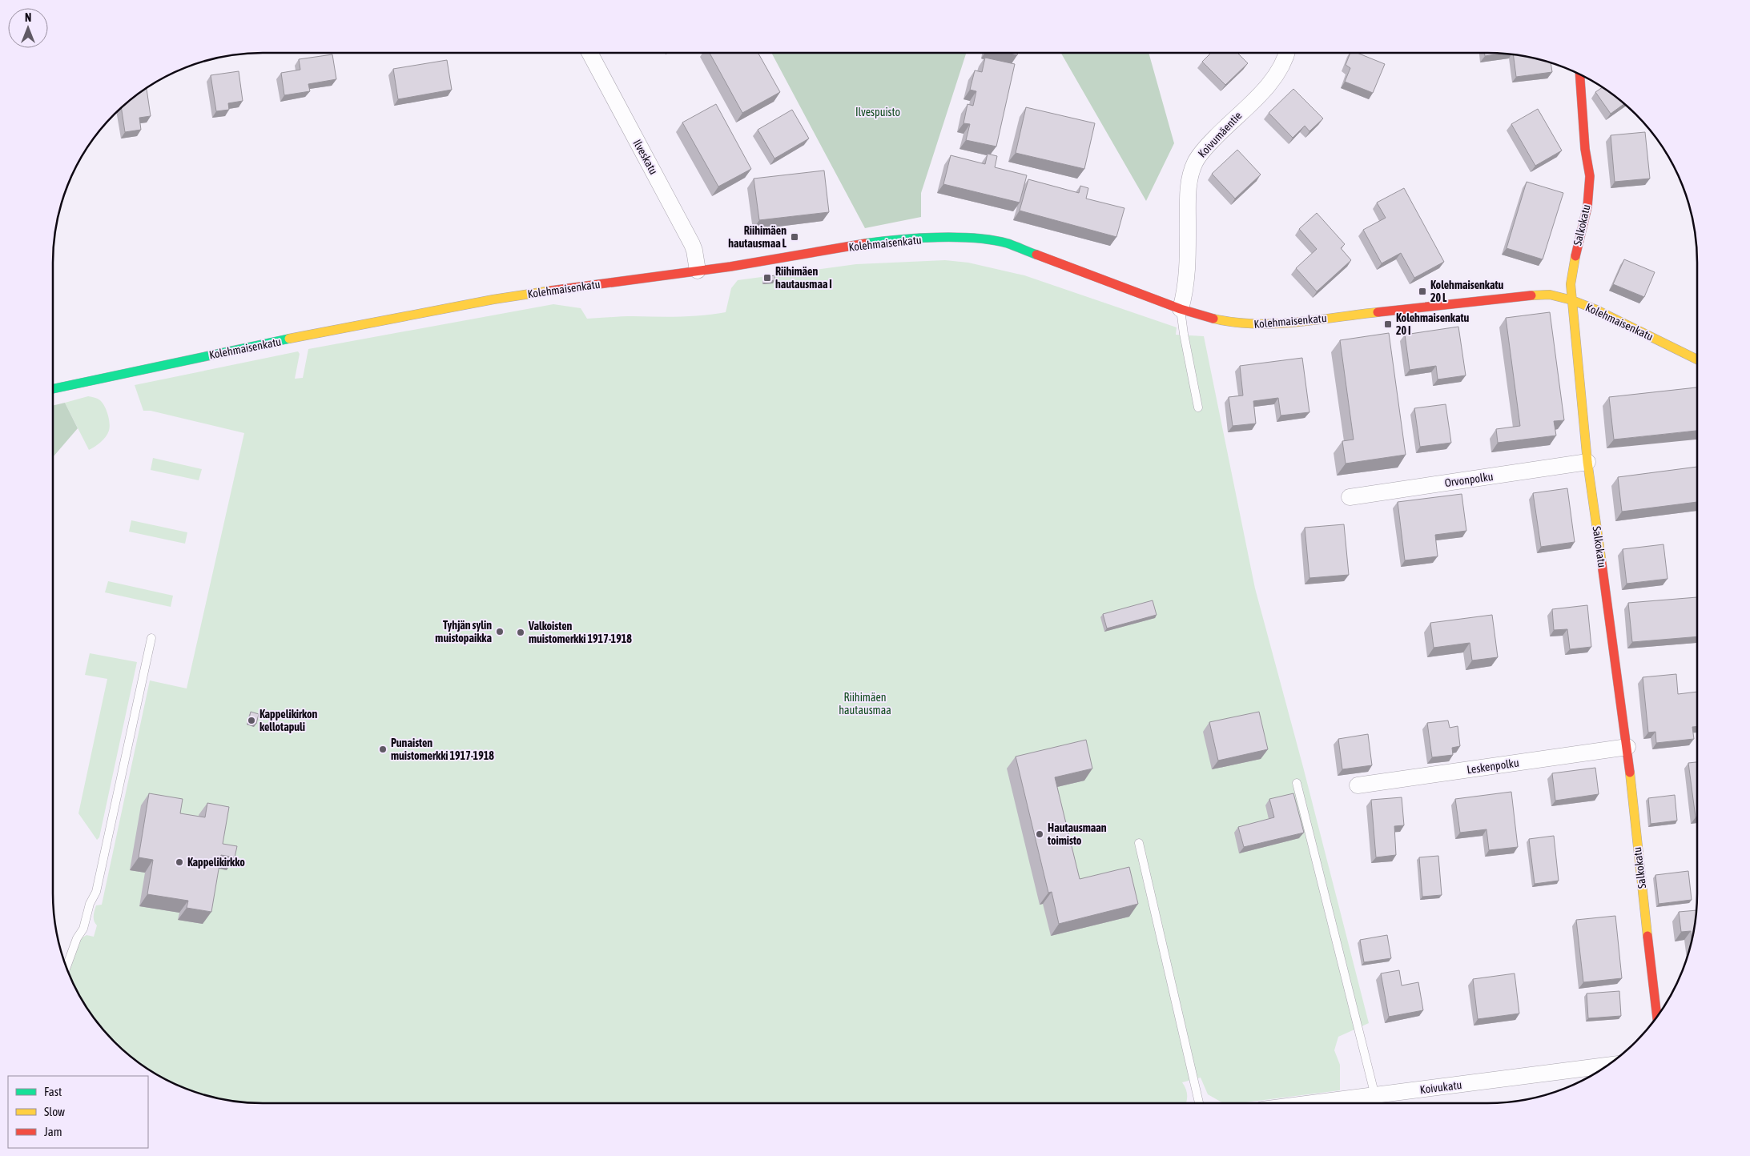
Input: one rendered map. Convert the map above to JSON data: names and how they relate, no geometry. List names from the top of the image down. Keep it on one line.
{"streets":{"street":["Koivumäentie","Ilveskatu","Salkokatu","Kolehmaisenkatu","Orvonpolku","Leskenpolku","Koivukatu"]},"crossings":[["Koivumäentie","Kolehmaisenkatu"],["Ilveskatu","Kolehmaisenkatu"],["Salkokatu","Kolehmaisenkatu"],["Salkokatu","Orvonpolku"],["Salkokatu","Leskenpolku"]],"parks":["Ilvespuisto","Riihimäen hautausmaa"],"places":{"transit":["Riihimäen hautausmaa L","Riihimäen hautausmaa I","Kolehmaisenkatu 20 L","Kolehmaisenkatu 20 I"],"other":["Tyhjän sylin muistopaikka","Valkoisten muistomerkki 1917-1918","Kappelikirkon kellotapuli","Punaisten muistomerkki 1917-1918","Hautausmaan toimisto","Kappelikirkko"]},"legend":["Fast","Slow","Jam"],"north":"top"}
